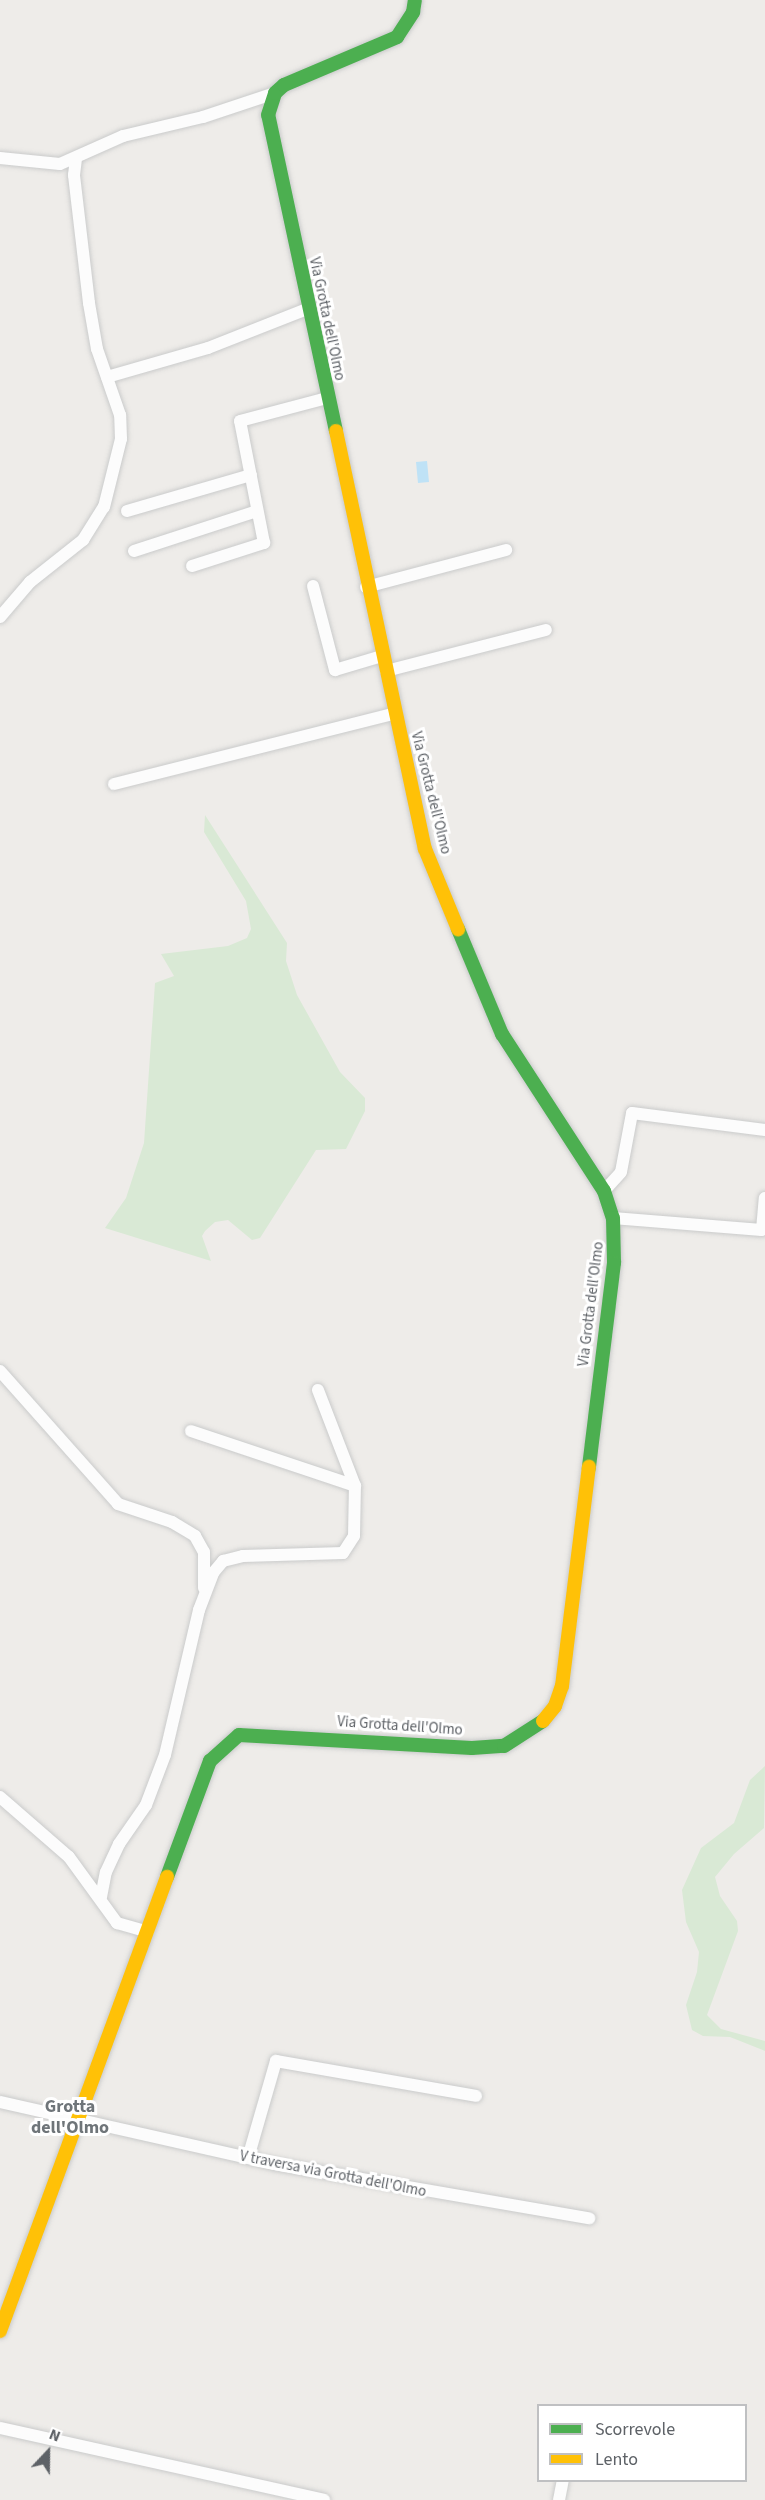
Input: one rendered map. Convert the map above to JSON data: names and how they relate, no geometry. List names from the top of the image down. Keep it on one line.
{"streets":{"street":["Via Grotta dell'Olmo","V traversa via Grotta dell'Olmo"]},"crossings":[["Via Grotta dell'Olmo","V traversa via Grotta dell'Olmo"]],"districts":["Grotta dell'Olmo"],"legend":["Scorrevole","Lento"],"north":"top"}
